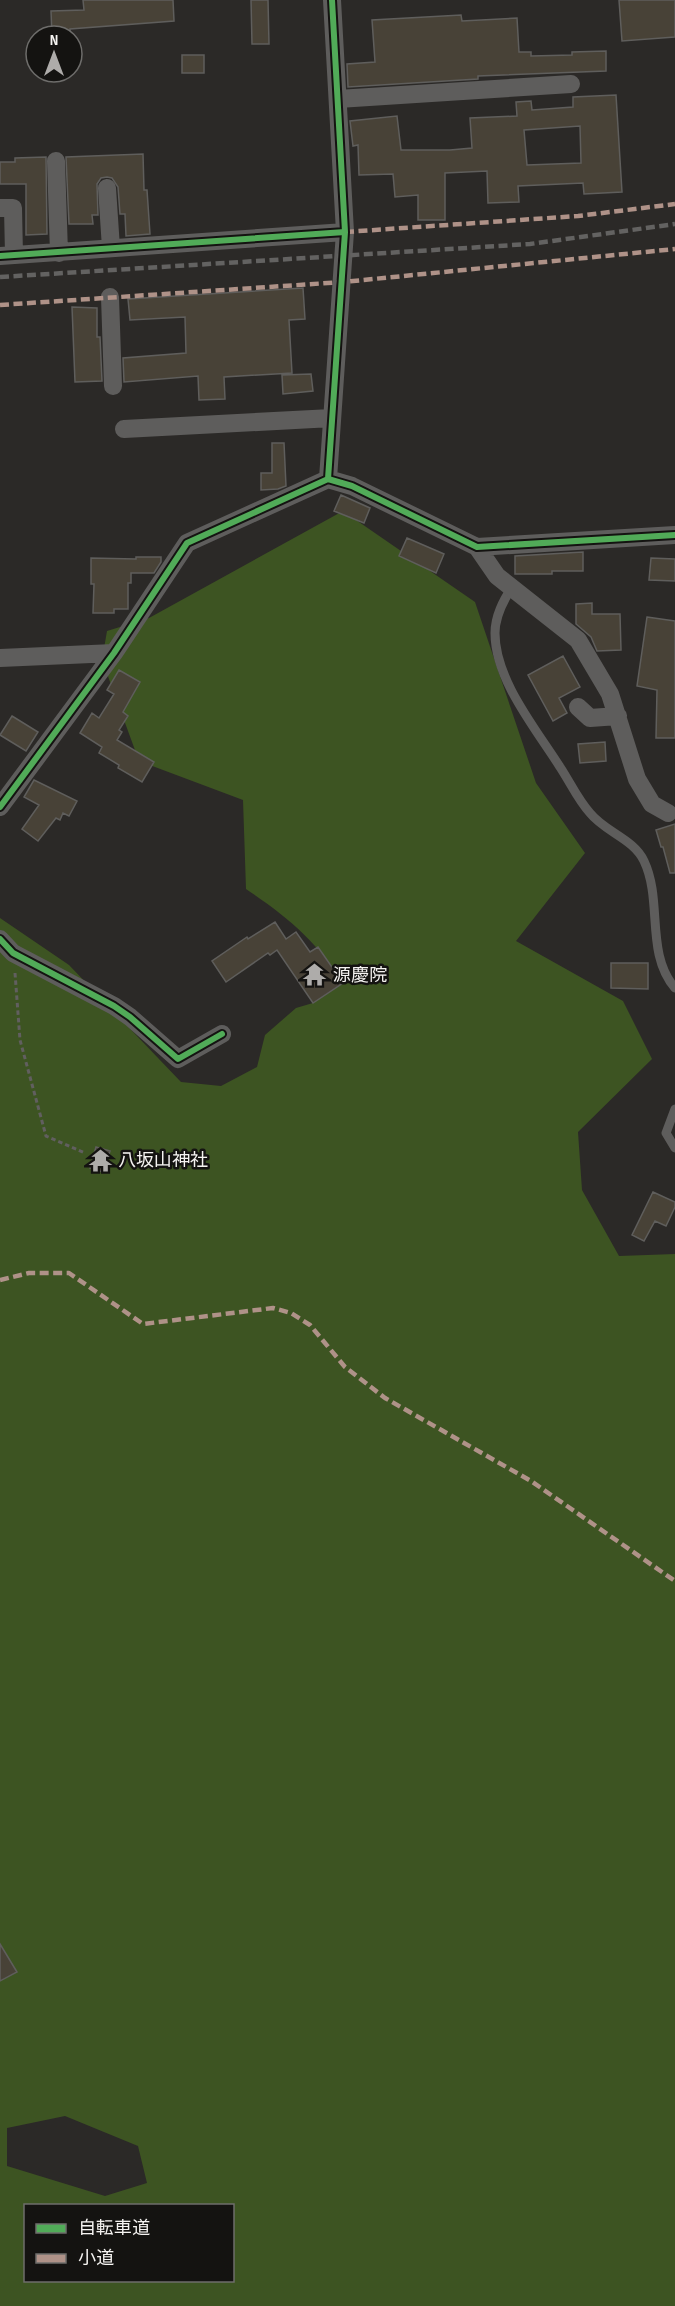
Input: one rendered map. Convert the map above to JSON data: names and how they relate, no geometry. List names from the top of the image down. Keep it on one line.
{"places":{"temple":["源慶院","八坂山神社"]},"legend":["自転車道","小道"],"north":"top"}
